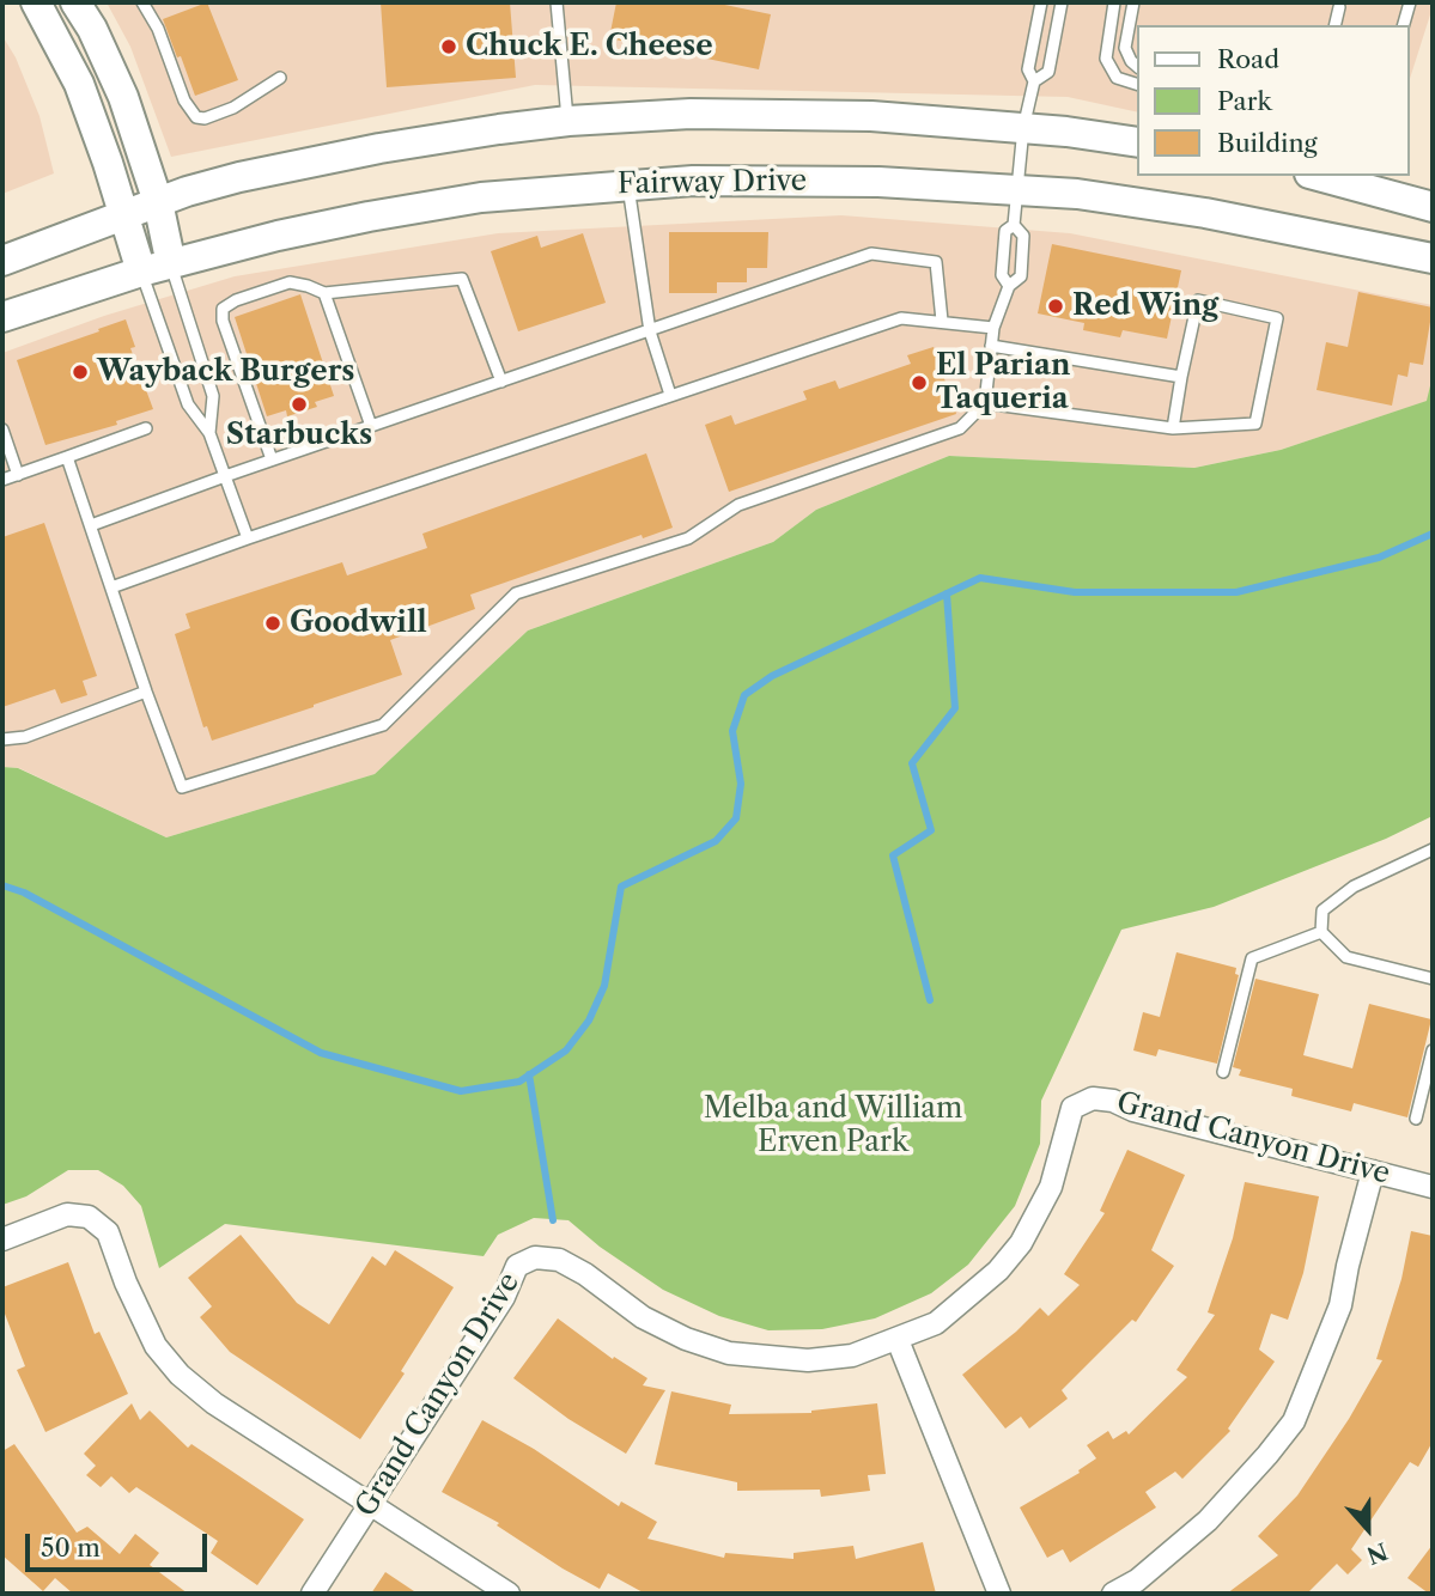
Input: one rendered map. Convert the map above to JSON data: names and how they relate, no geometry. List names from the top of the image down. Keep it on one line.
{"streets":{"main road":["Fairway Drive"],"street":["Grand Canyon Drive"]},"parks":["Melba and William Erven Park"],"places":["Chuck E. Cheese","Red Wing","Wayback Burgers","El Parian Taqueria","Starbucks","Goodwill"],"legend":["Road","Park","Building"],"scale_bar":"50 m","north":"bottom"}
